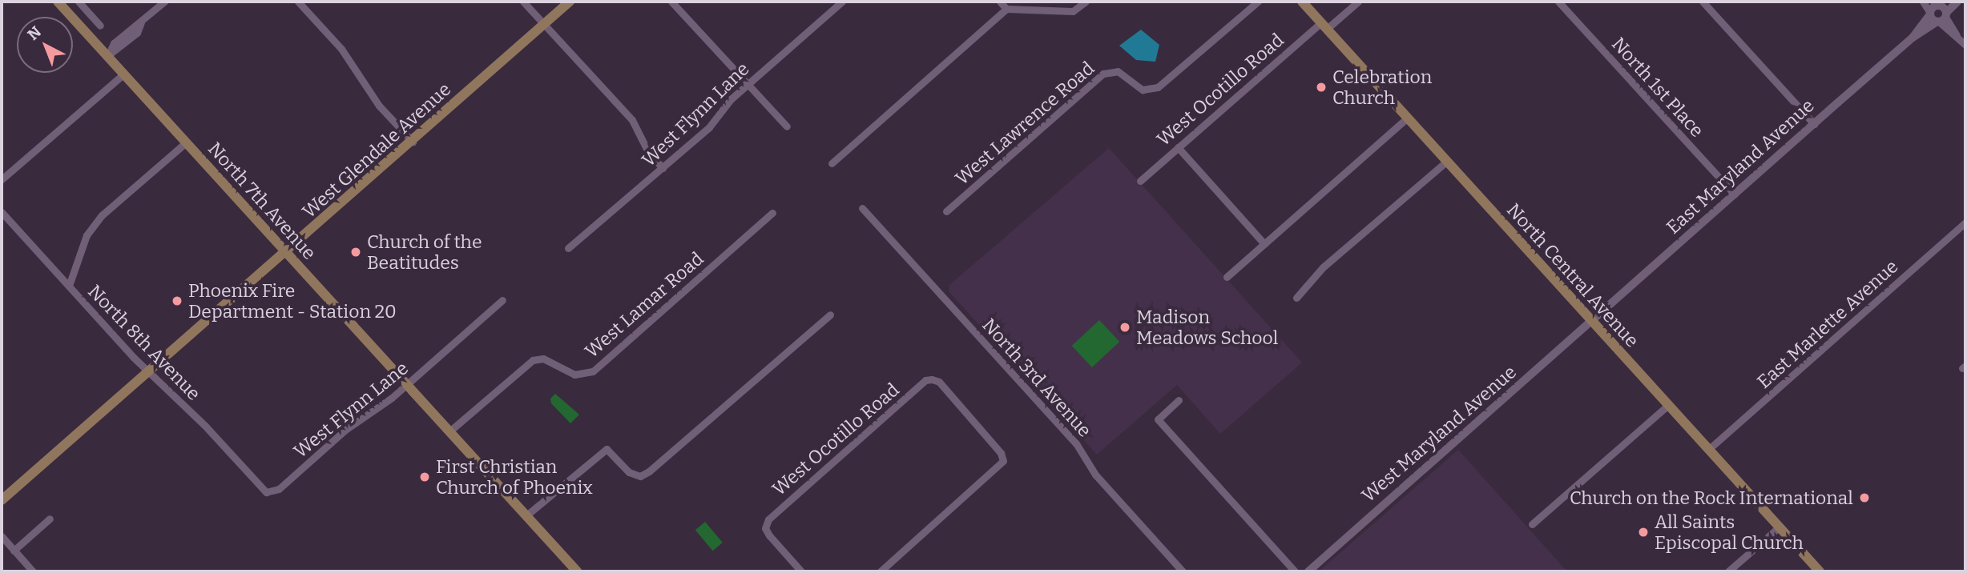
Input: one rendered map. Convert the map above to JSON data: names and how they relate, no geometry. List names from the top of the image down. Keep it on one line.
{"streets":{"main road":["West Glendale Avenue","North 7th Avenue","North Central Avenue"],"street":["North 1st Place","West Ocotillo Road","West Flynn Lane","West Lawrence Road","East Maryland Avenue","West Lamar Road","East Marlette Avenue","North 8th Avenue","North 3rd Avenue","West Maryland Avenue"]},"crossings":[["North 1st Place","East Maryland Avenue"],["West Ocotillo Road","North Central Avenue"],["West Flynn Lane","North 7th Avenue"],["West Flynn Lane","North 8th Avenue"],["West Glendale Avenue","North 7th Avenue"],["West Glendale Avenue","North 8th Avenue"],["East Maryland Avenue","North Central Avenue"],["East Maryland Avenue","West Maryland Avenue"],["North 7th Avenue","West Lamar Road"],["North Central Avenue","East Marlette Avenue"],["North Central Avenue","West Maryland Avenue"]],"places":["Celebration Church","Church of the Beatitudes","Phoenix Fire Department - Station 20","Madison Meadows School","First Christian Church of Phoenix","Church on the Rock International","All Saints Episcopal Church"],"north":"top left"}
